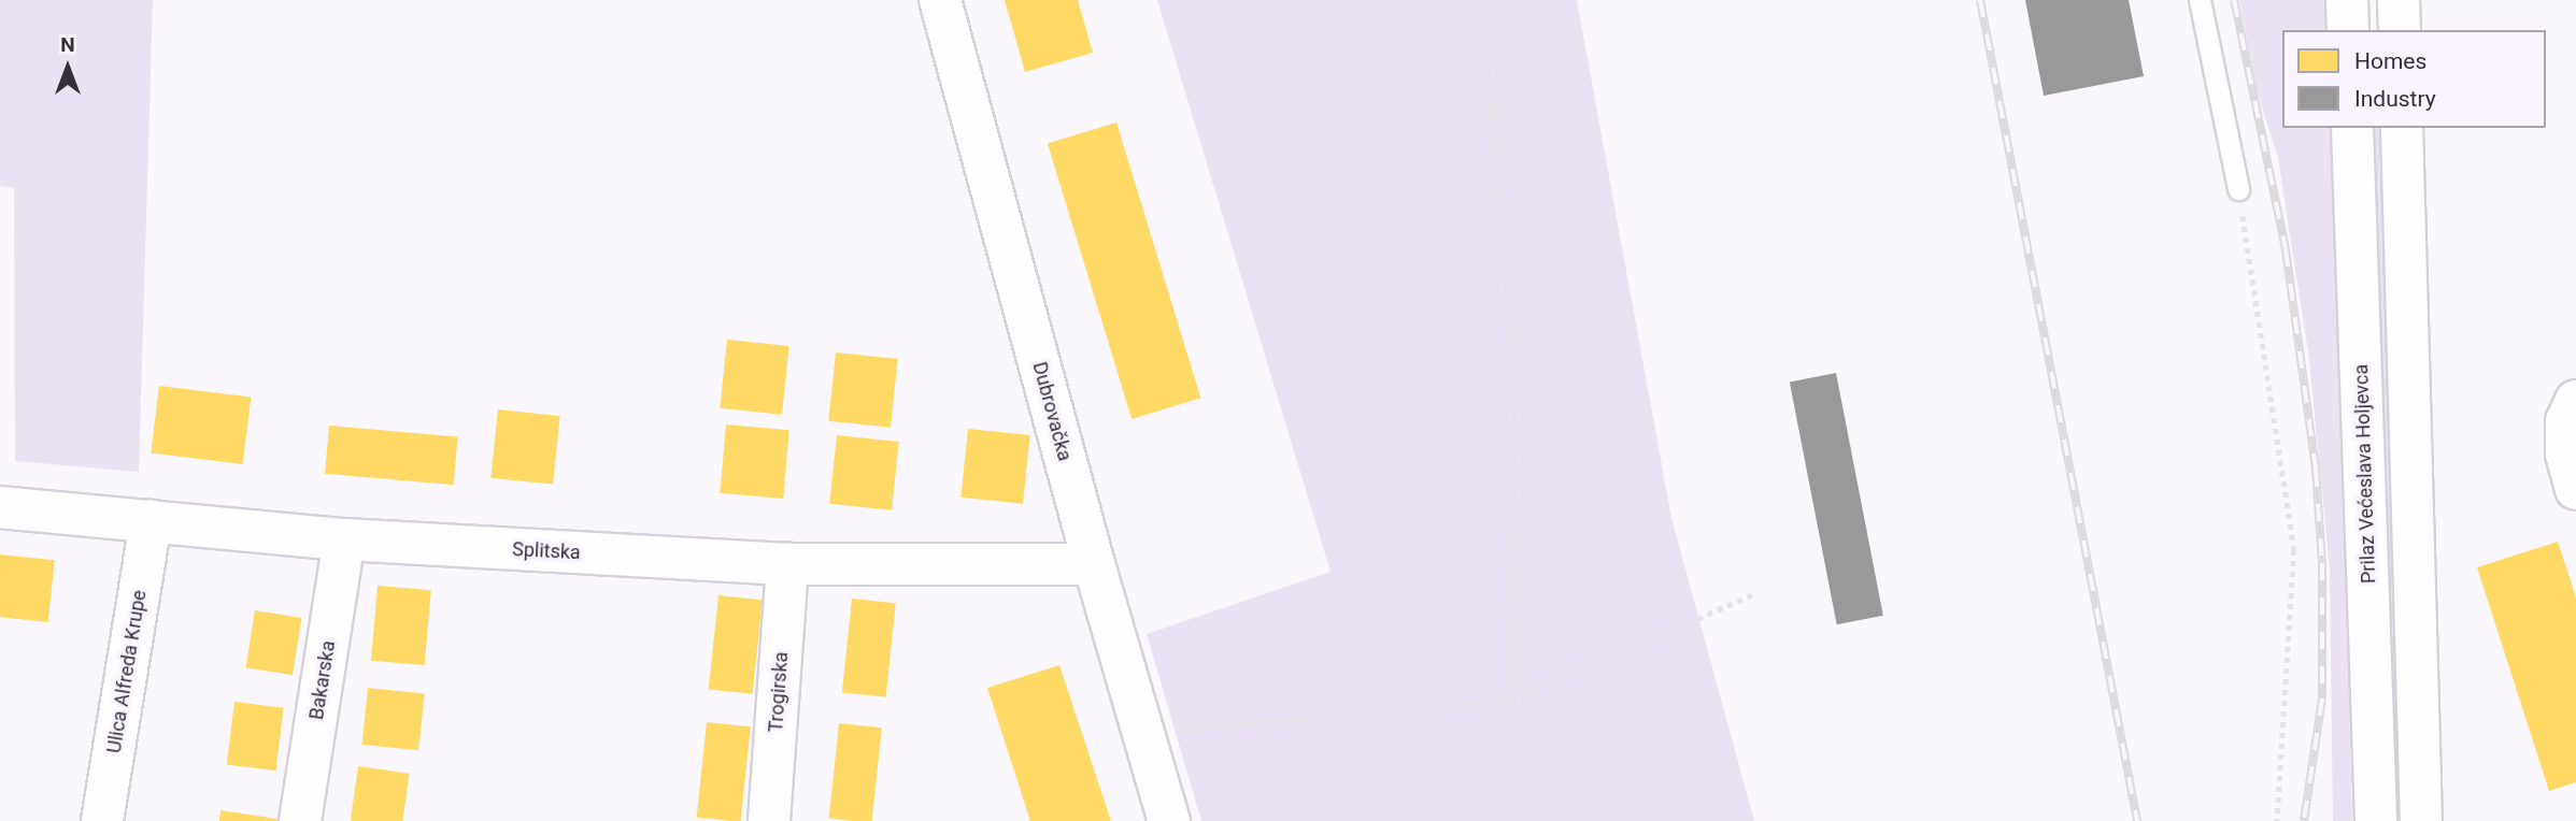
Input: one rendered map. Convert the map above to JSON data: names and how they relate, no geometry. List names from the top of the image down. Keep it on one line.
{"streets":{"main road":["Dubrovačka","Prilaz Većeslava Holjevca","Splitska","Ulica Alfreda Krupe","Bakarska","Trogirska"]},"crossings":[["Dubrovačka","Splitska"],["Splitska","Ulica Alfreda Krupe"],["Splitska","Bakarska"],["Splitska","Trogirska"]],"legend":["Homes","Industry"],"north":"top"}
